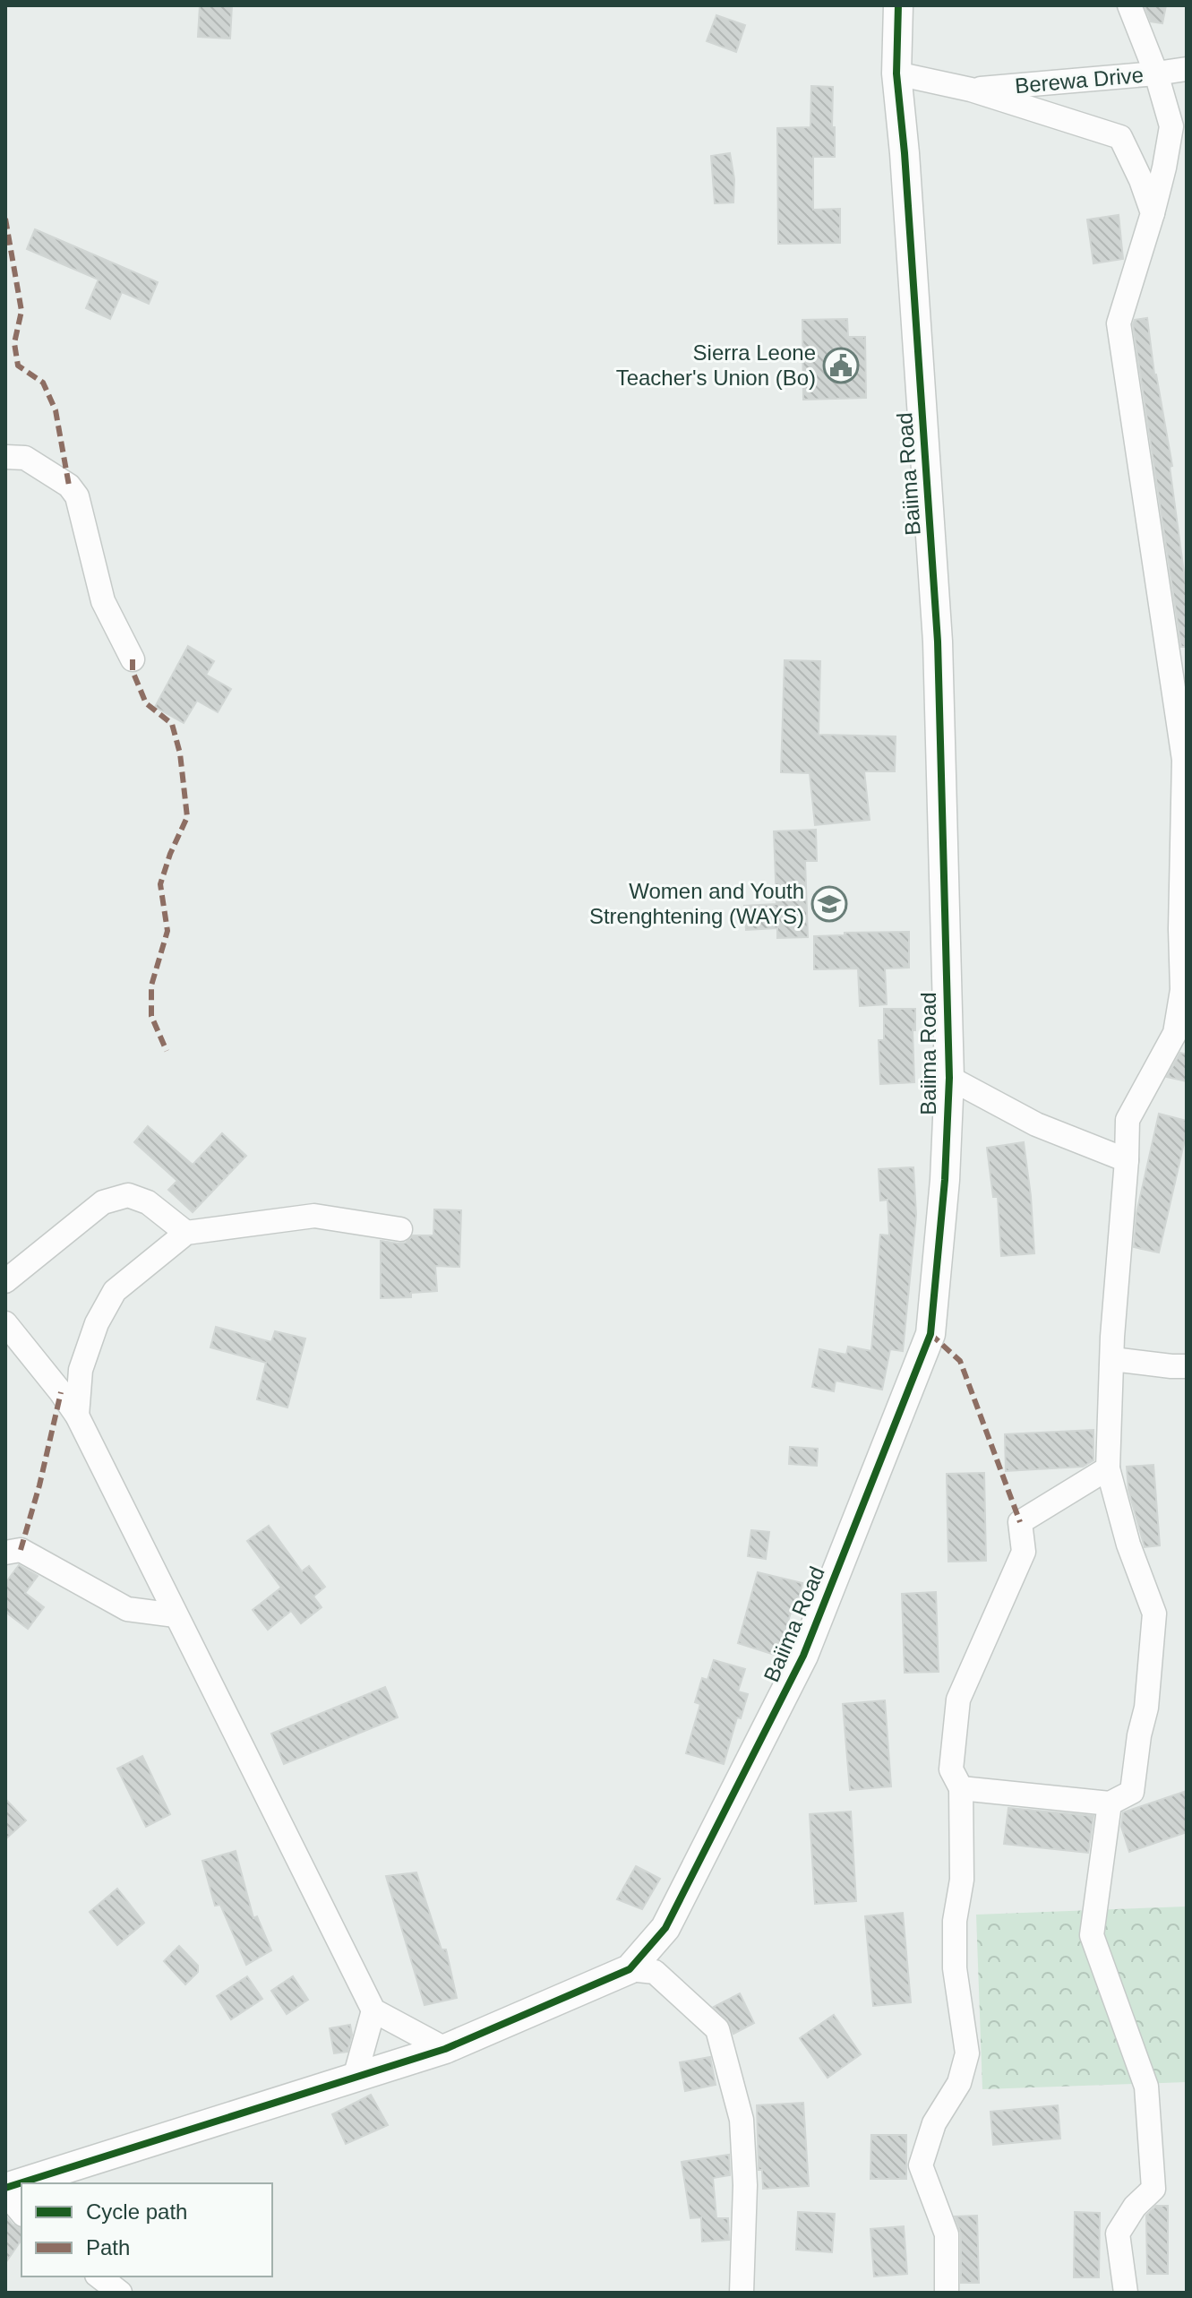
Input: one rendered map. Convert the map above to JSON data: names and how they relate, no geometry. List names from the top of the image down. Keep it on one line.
{"streets":{"street":["Berewa Drive","Baiima Road"]},"places":{"public building":["Sierra Leone Teacher's Union (Bo)"],"school or university":["Women and Youth Strenghtening (WAYS)"]},"legend":["Cycle path","Path"]}
